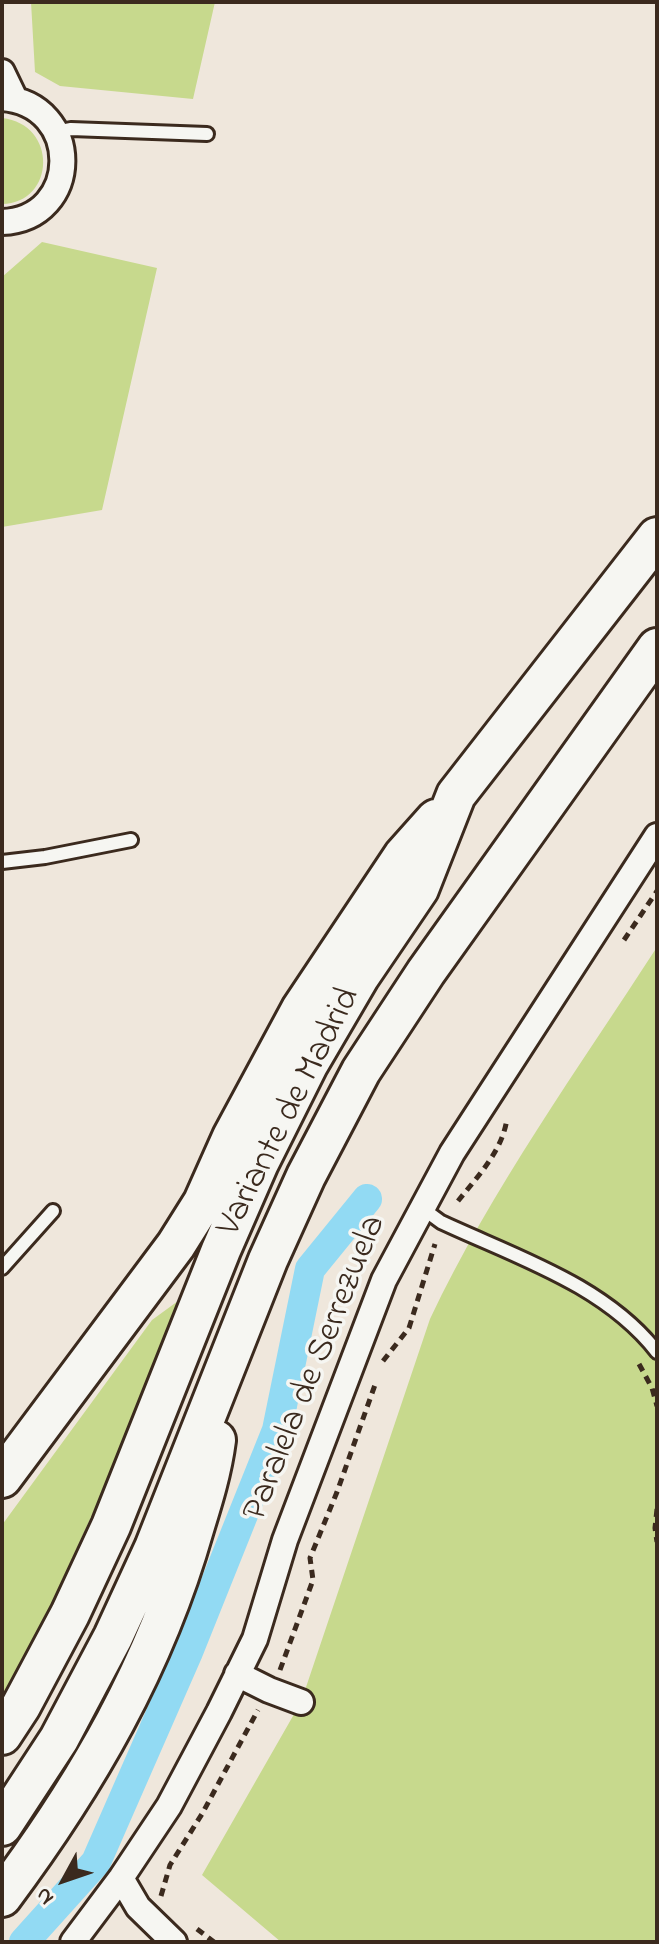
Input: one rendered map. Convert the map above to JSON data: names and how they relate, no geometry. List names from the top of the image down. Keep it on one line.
{"streets":{"main road":["Variante de Madrid"],"street":["Paralela de Serrezuela"]},"north":"bottom left"}
